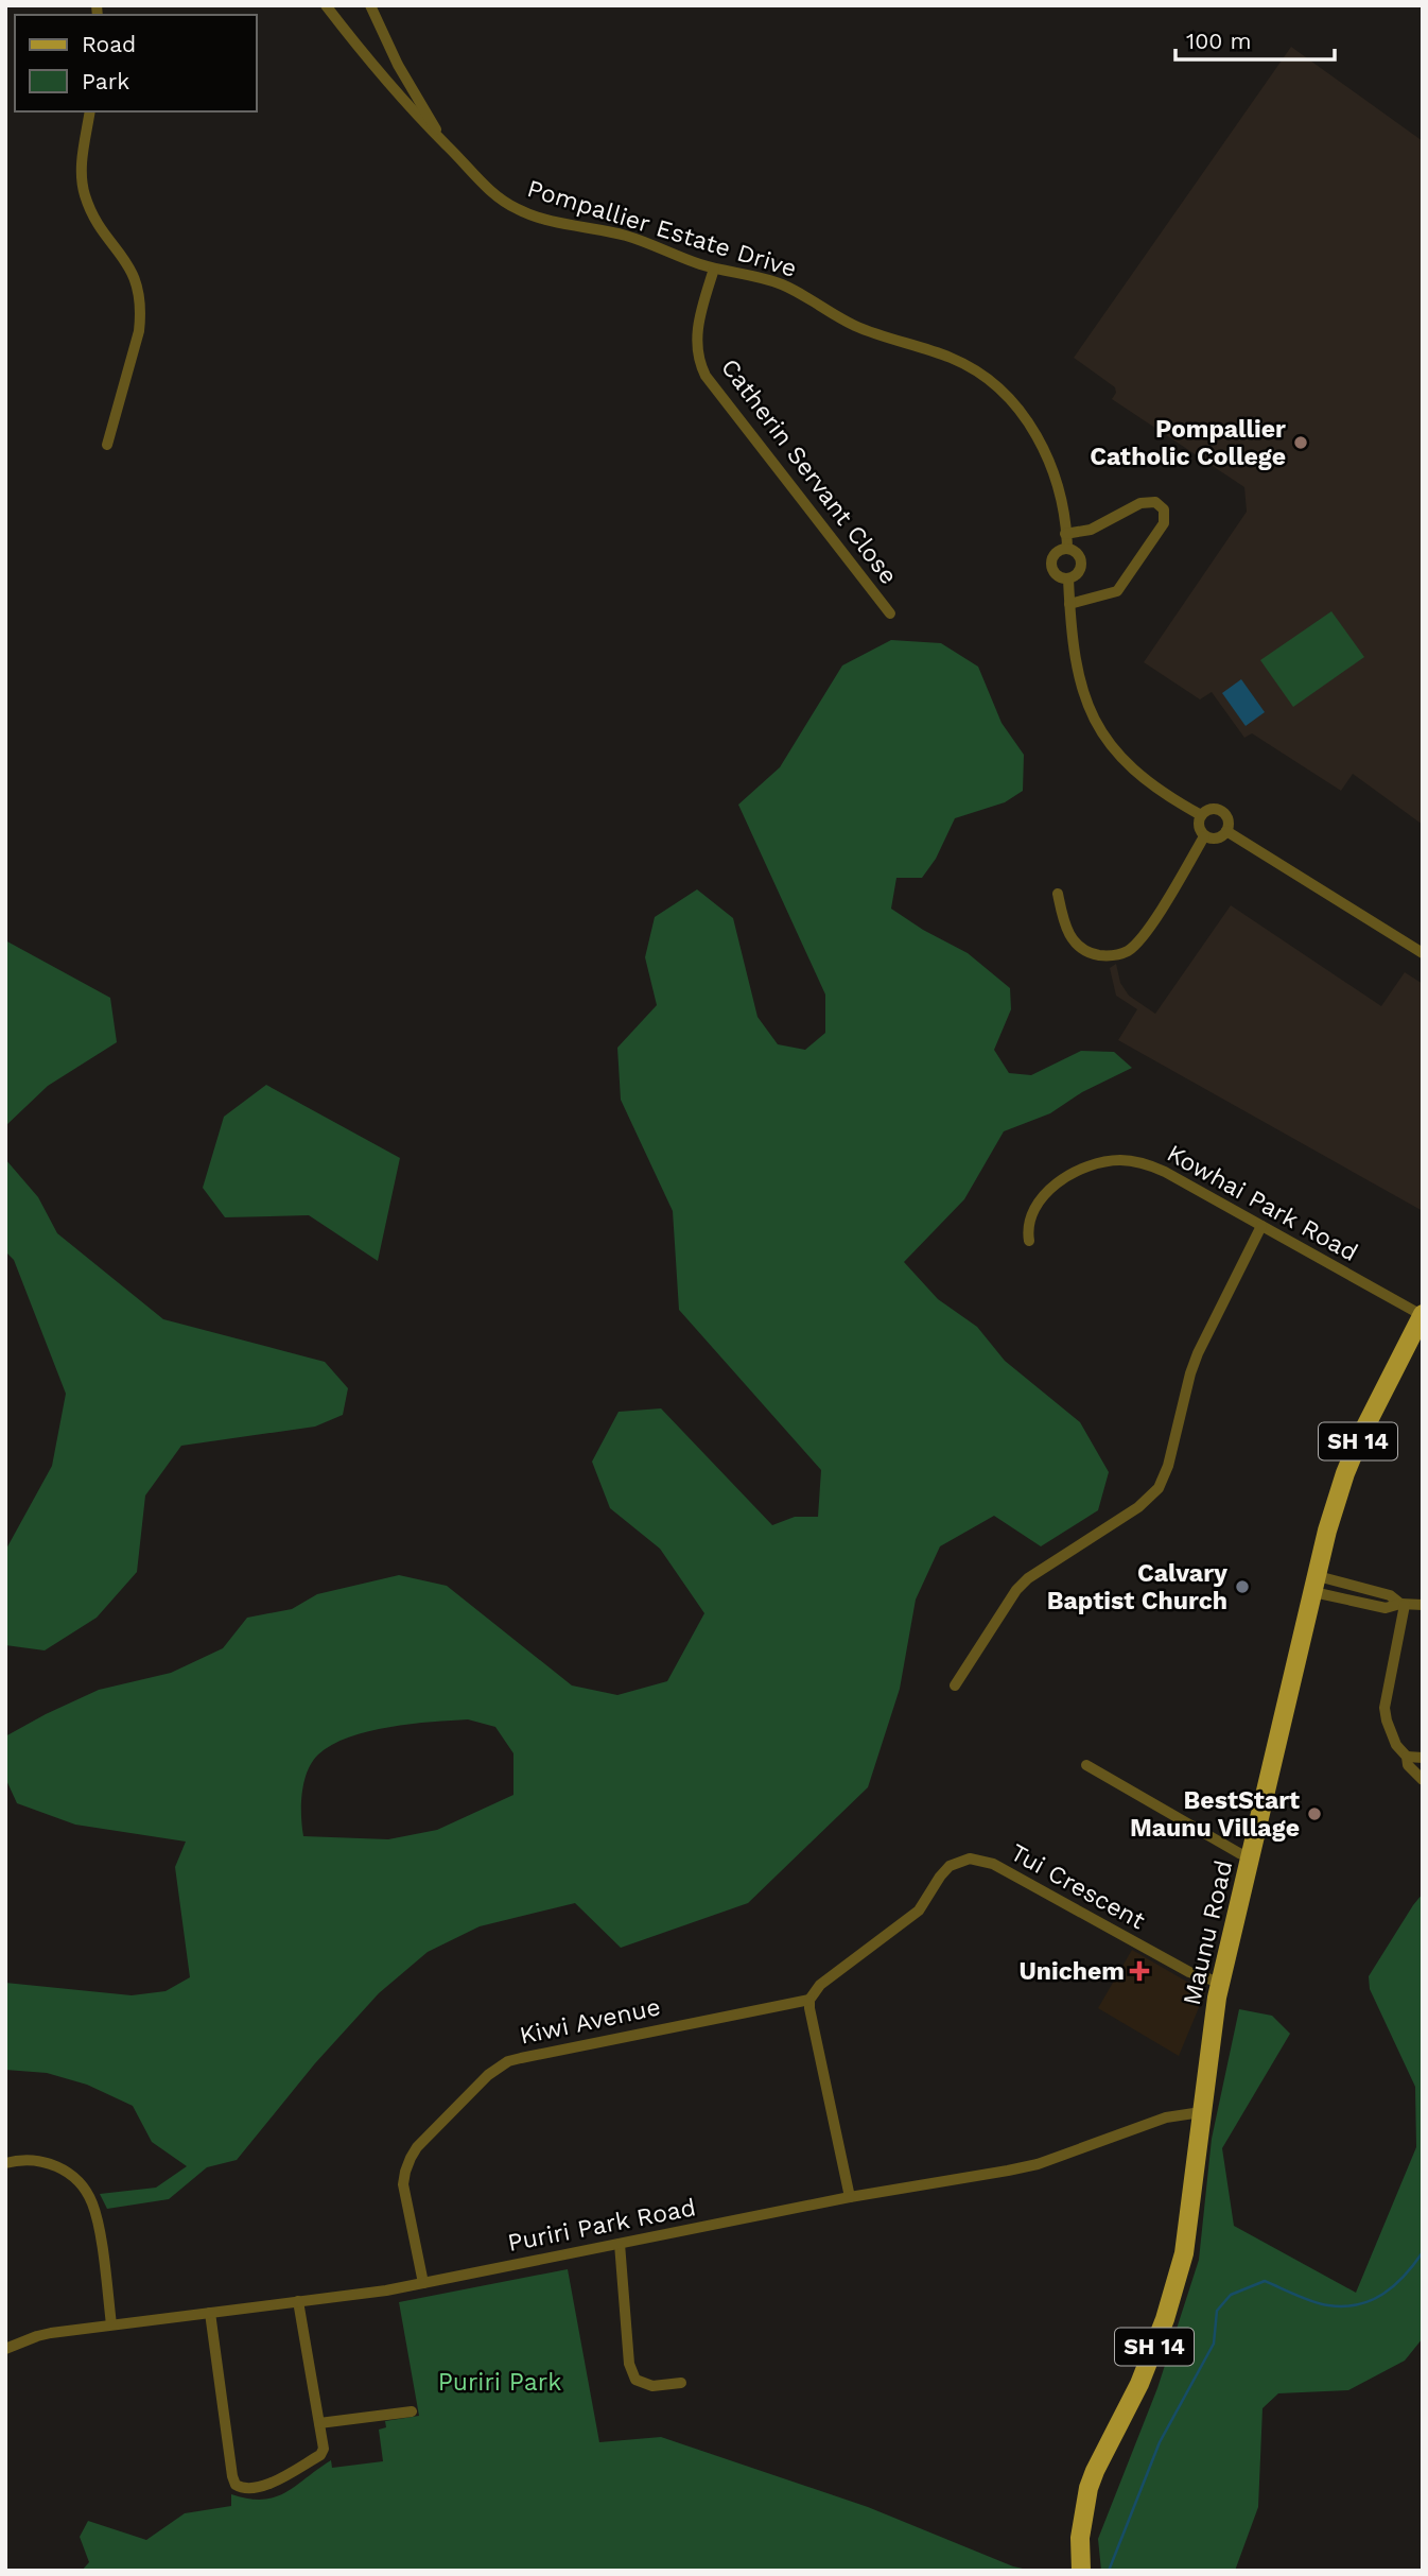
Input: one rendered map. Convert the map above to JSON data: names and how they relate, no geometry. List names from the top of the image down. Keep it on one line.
{"streets":{"main road":["SH 14","Maunu Road"],"street":["Pompallier Estate Drive","Catherin Servant Close","Kowhai Park Road","Tui Crescent","Kiwi Avenue","Puriri Park Road"]},"crossings":[["Pompallier Estate Drive","Catherin Servant Close"],["Kowhai Park Road","Maunu Road"],["Tui Crescent","Maunu Road"],["Tui Crescent","Kiwi Avenue"],["Maunu Road","Puriri Park Road"],["Kiwi Avenue","Puriri Park Road"]],"parks":["Puriri Park"],"places":{"other":["Pompallier Catholic College","Calvary Baptist Church","BestStart Maunu Village"],"health":["Unichem"]},"legend":["Road","Park"],"scale_bar":"100 m"}
